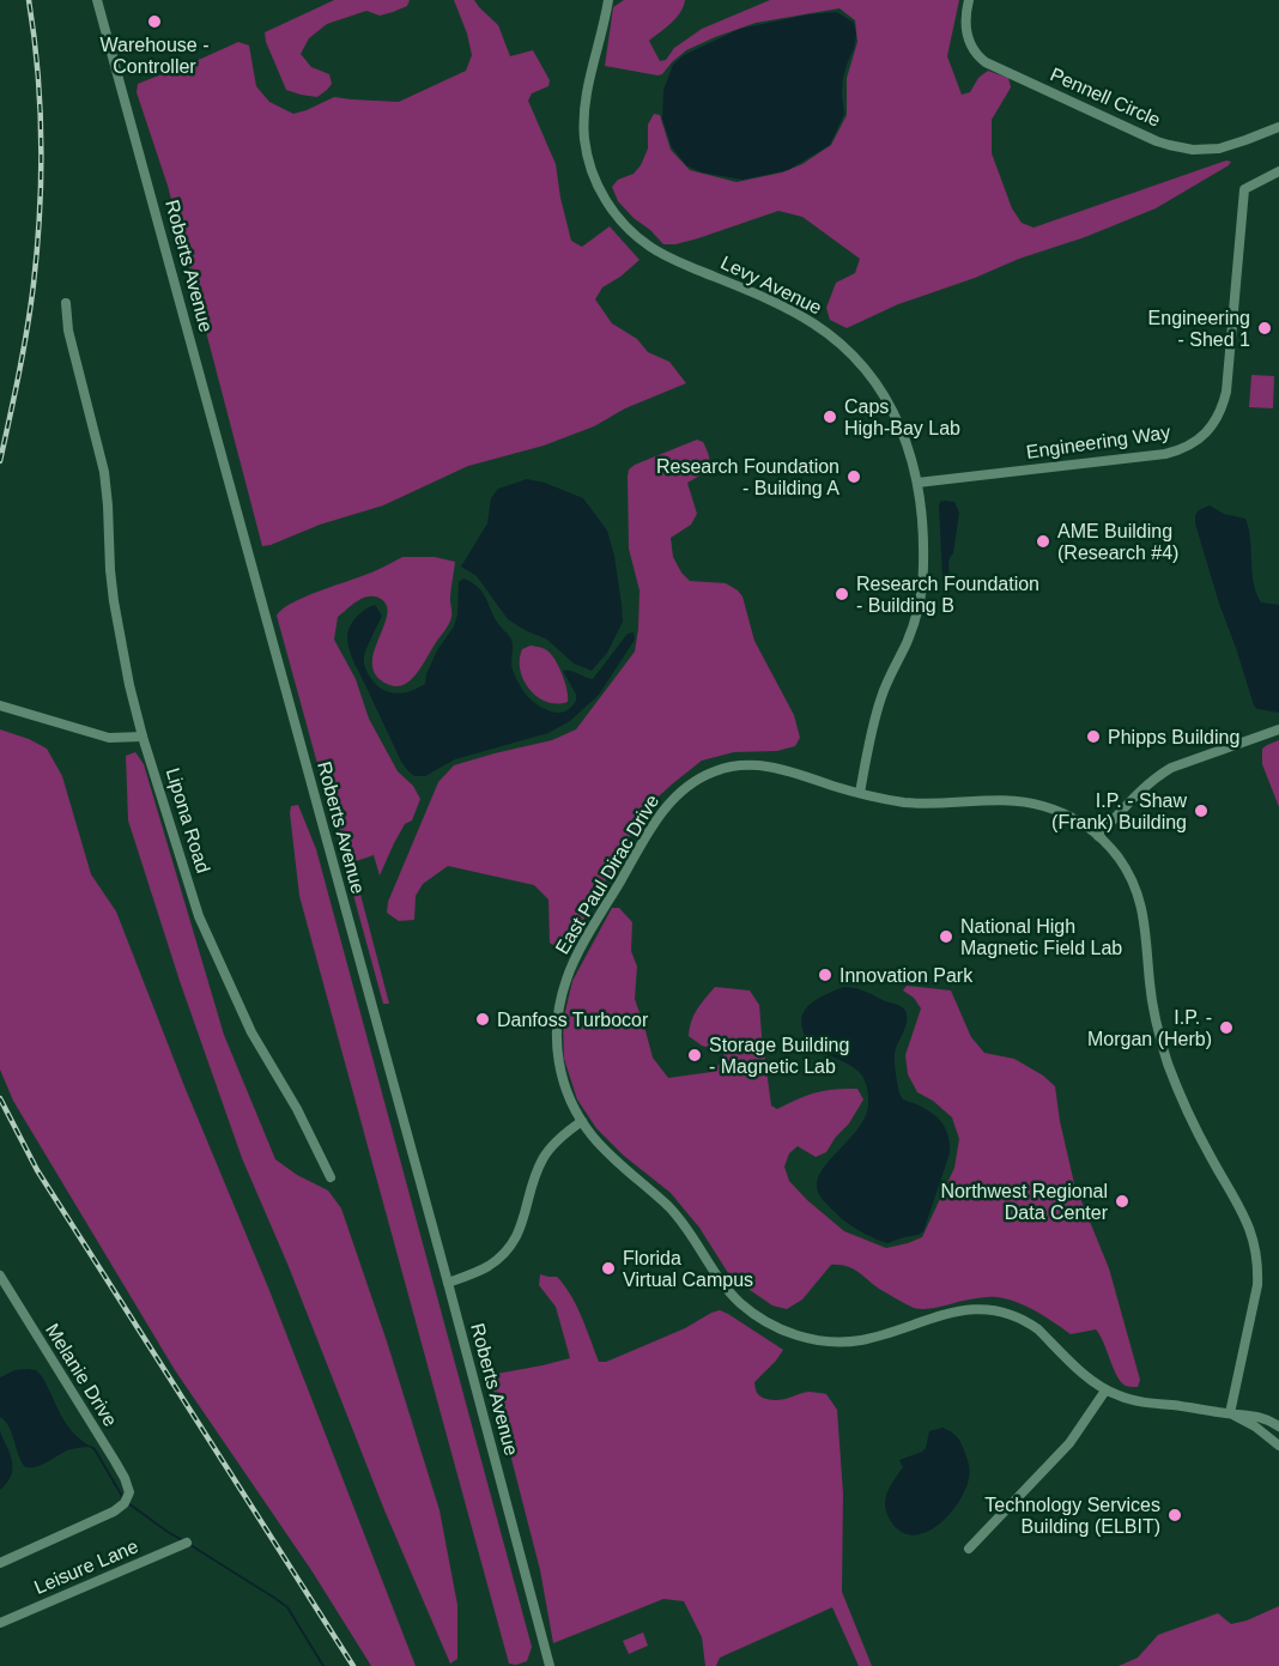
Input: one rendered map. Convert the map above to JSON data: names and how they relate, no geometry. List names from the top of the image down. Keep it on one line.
{"streets":{"street":["Pennell Circle","Roberts Avenue","Levy Avenue","Engineering Way","Lipona Road","East Paul Dirac Drive","Melanie Drive","Leisure Lane"]},"crossings":[["Levy Avenue","Engineering Way"],["Levy Avenue","East Paul Dirac Drive"]],"places":["Warehouse - Controller","Engineering - Shed 1","Caps High-Bay Lab","Research Foundation - Building A","AME Building (Research #4)","Research Foundation - Building B","Phipps Building","I.P. - Shaw (Frank) Building","National High Magnetic Field Lab","Innovation Park","Danfoss Turbocor","I.P. - Morgan (Herb)","Storage Building - Magnetic Lab","Northwest Regional Data Center","Florida Virtual Campus","Technology Services Building (ELBIT)"]}
